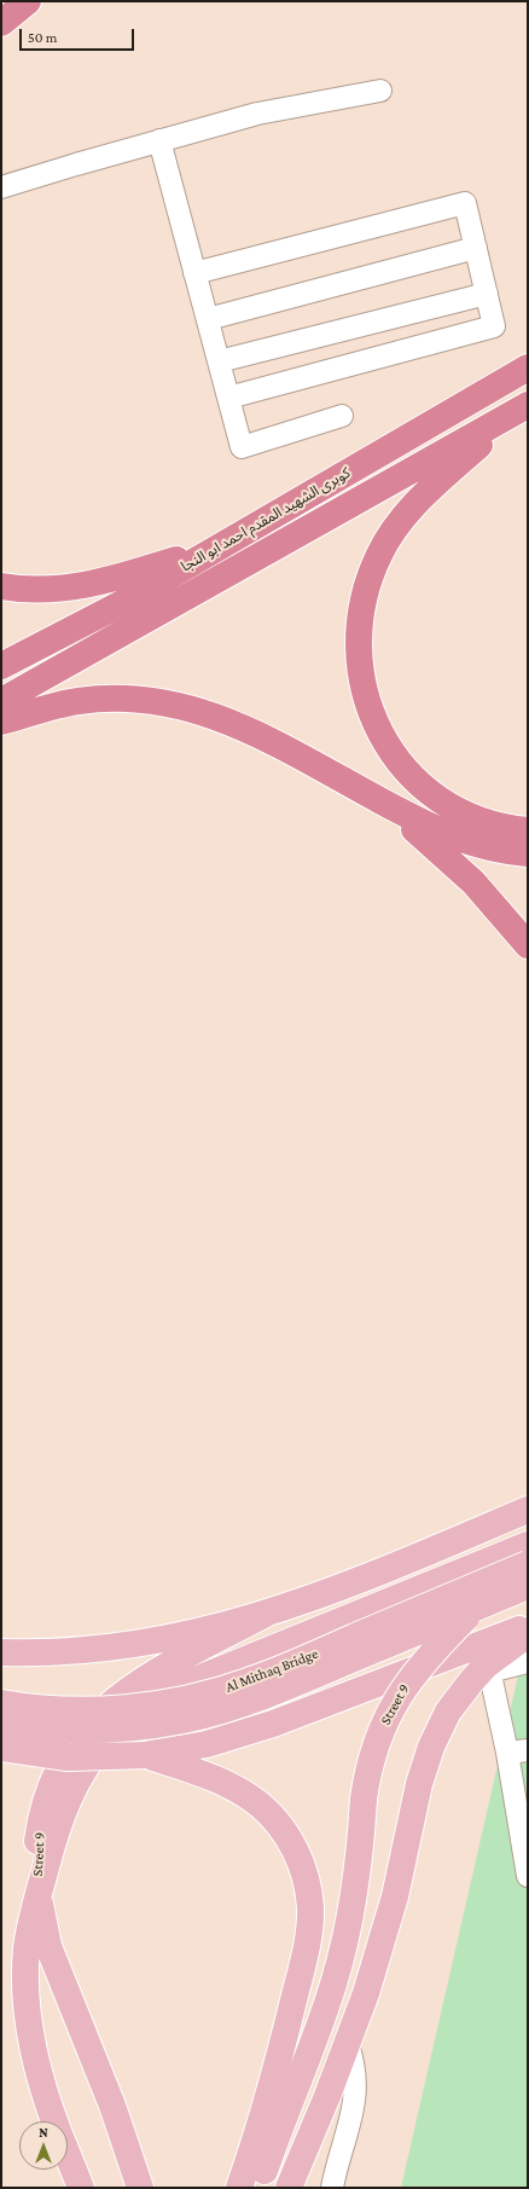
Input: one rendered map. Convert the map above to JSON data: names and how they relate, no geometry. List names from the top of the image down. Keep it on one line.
{"streets":{"highway":["كوبرى الشهيد المقدم احمد ابو النجا"],"main road":["Al Mithaq Bridge","Street 9"]},"crossings":[["Al Mithaq Bridge","Street 9"]],"scale_bar":"50 m","north":"top"}
